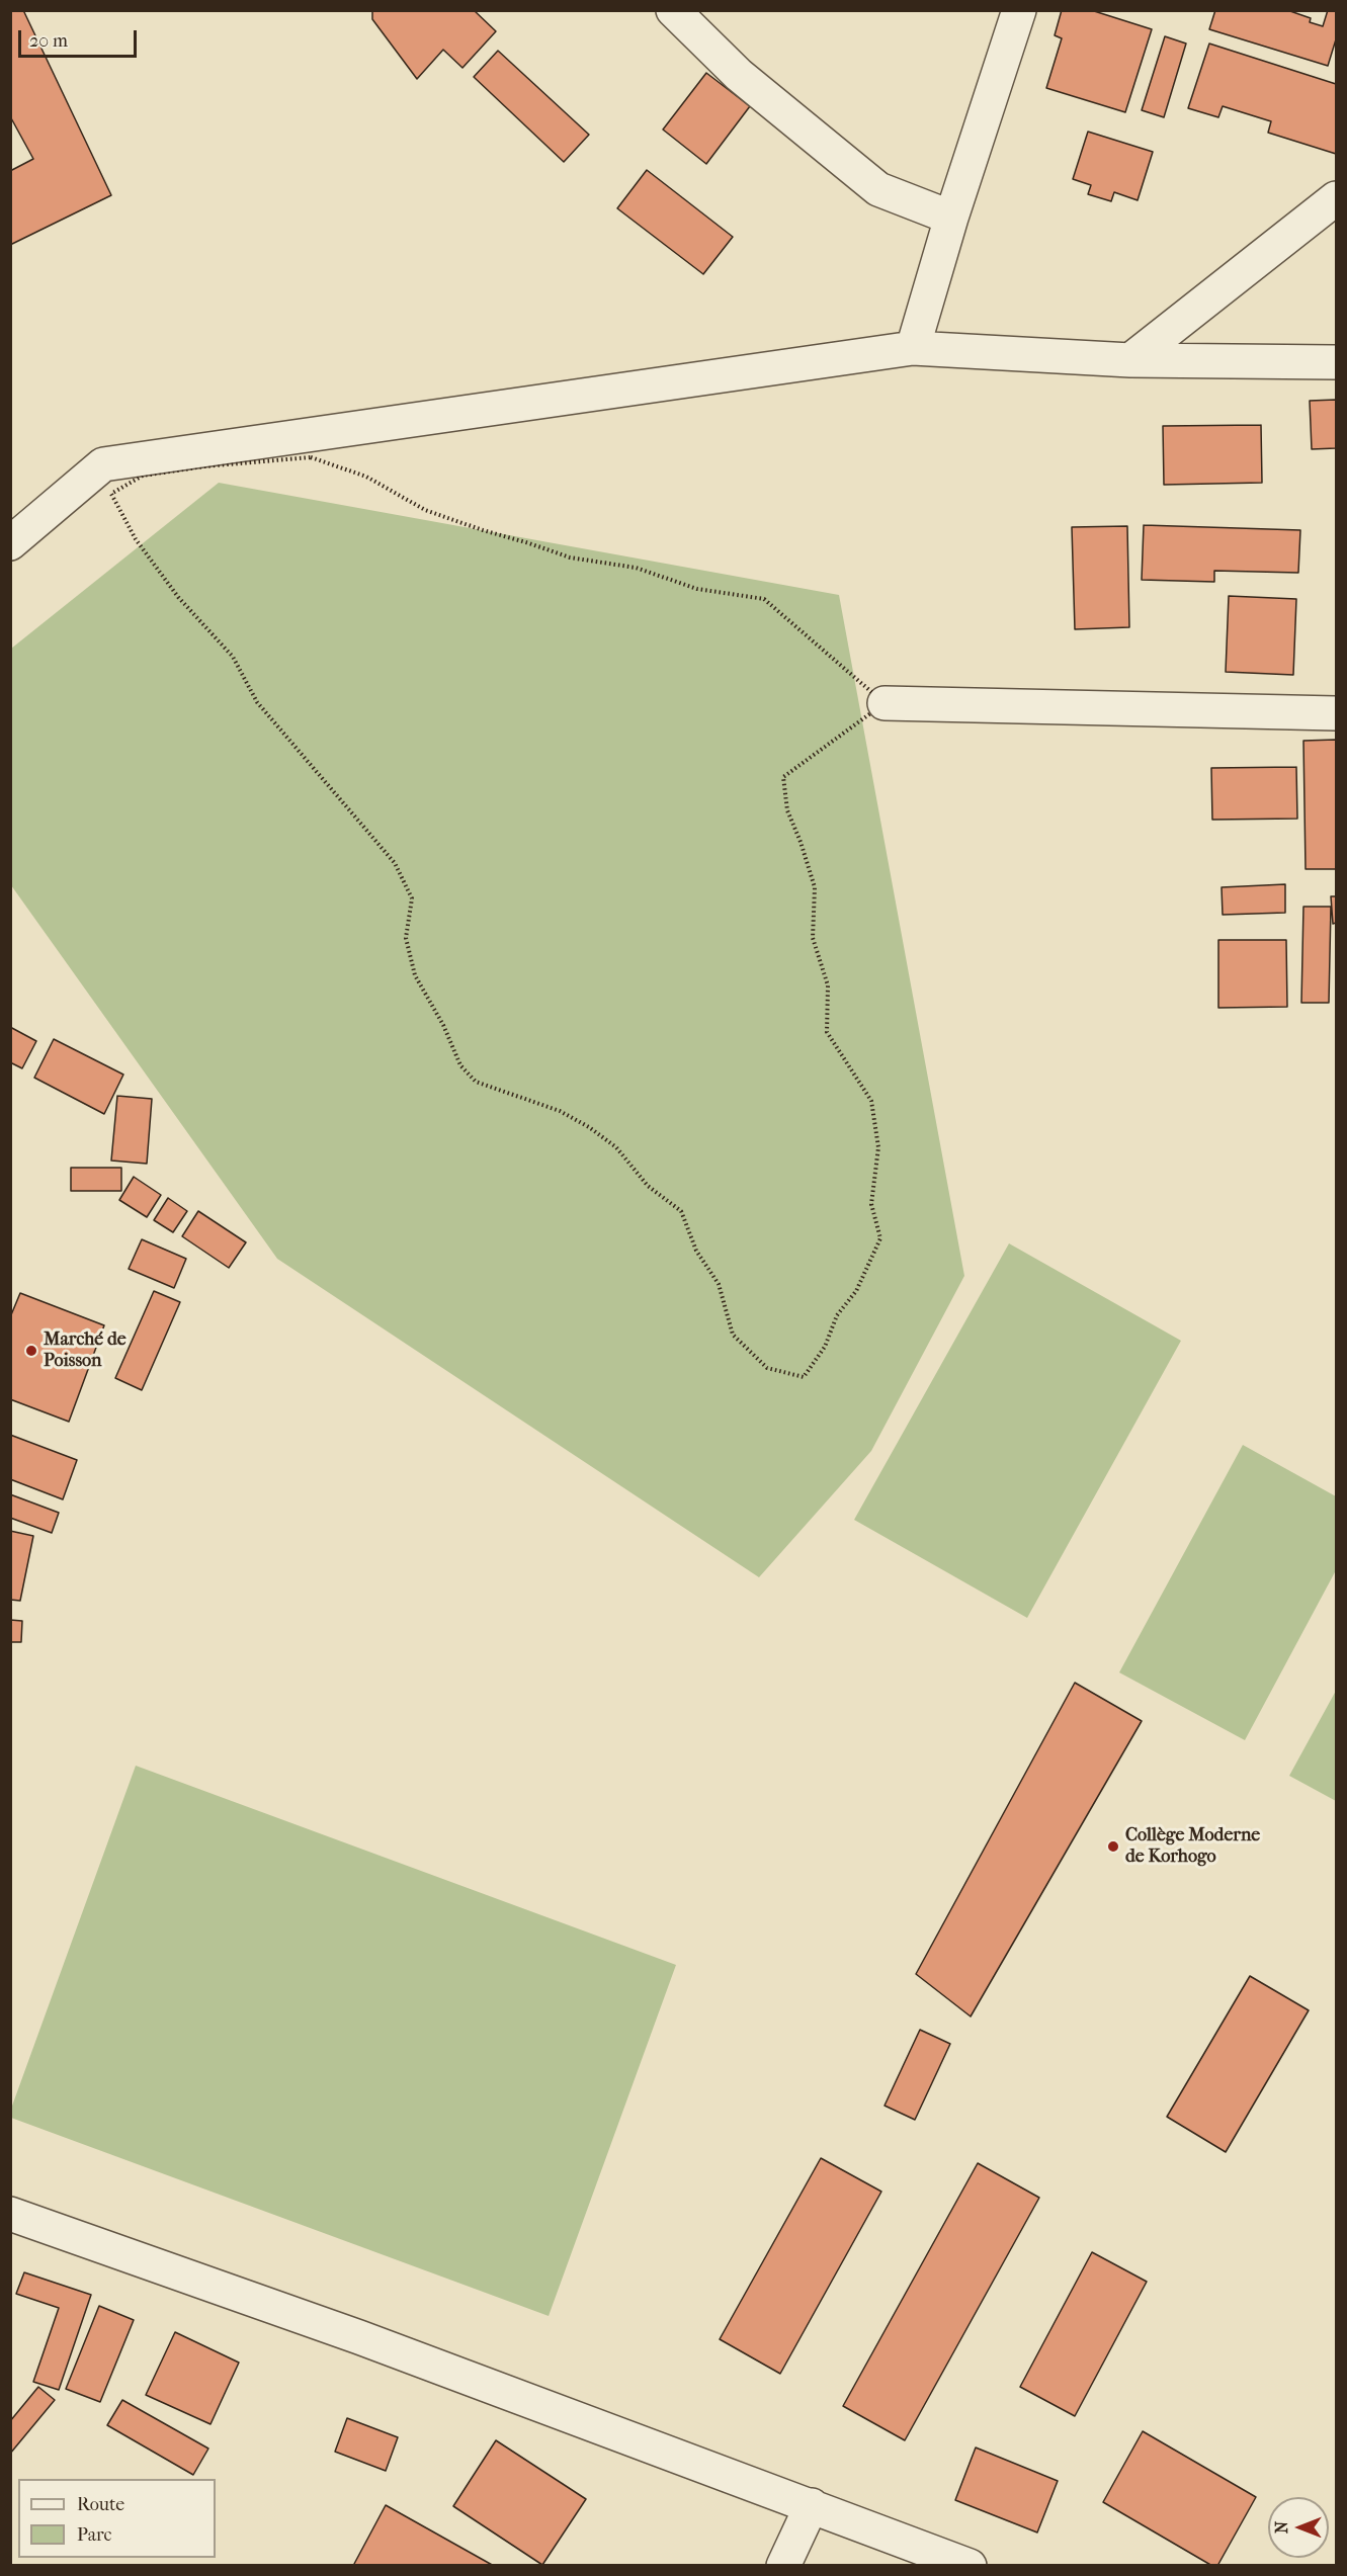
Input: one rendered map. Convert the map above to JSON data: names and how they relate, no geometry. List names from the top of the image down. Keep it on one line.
{"places":["Marché de Poisson","Collège Moderne de Korhogo"],"legend":["Route","Parc"],"scale_bar":"20 m","north":"left"}
